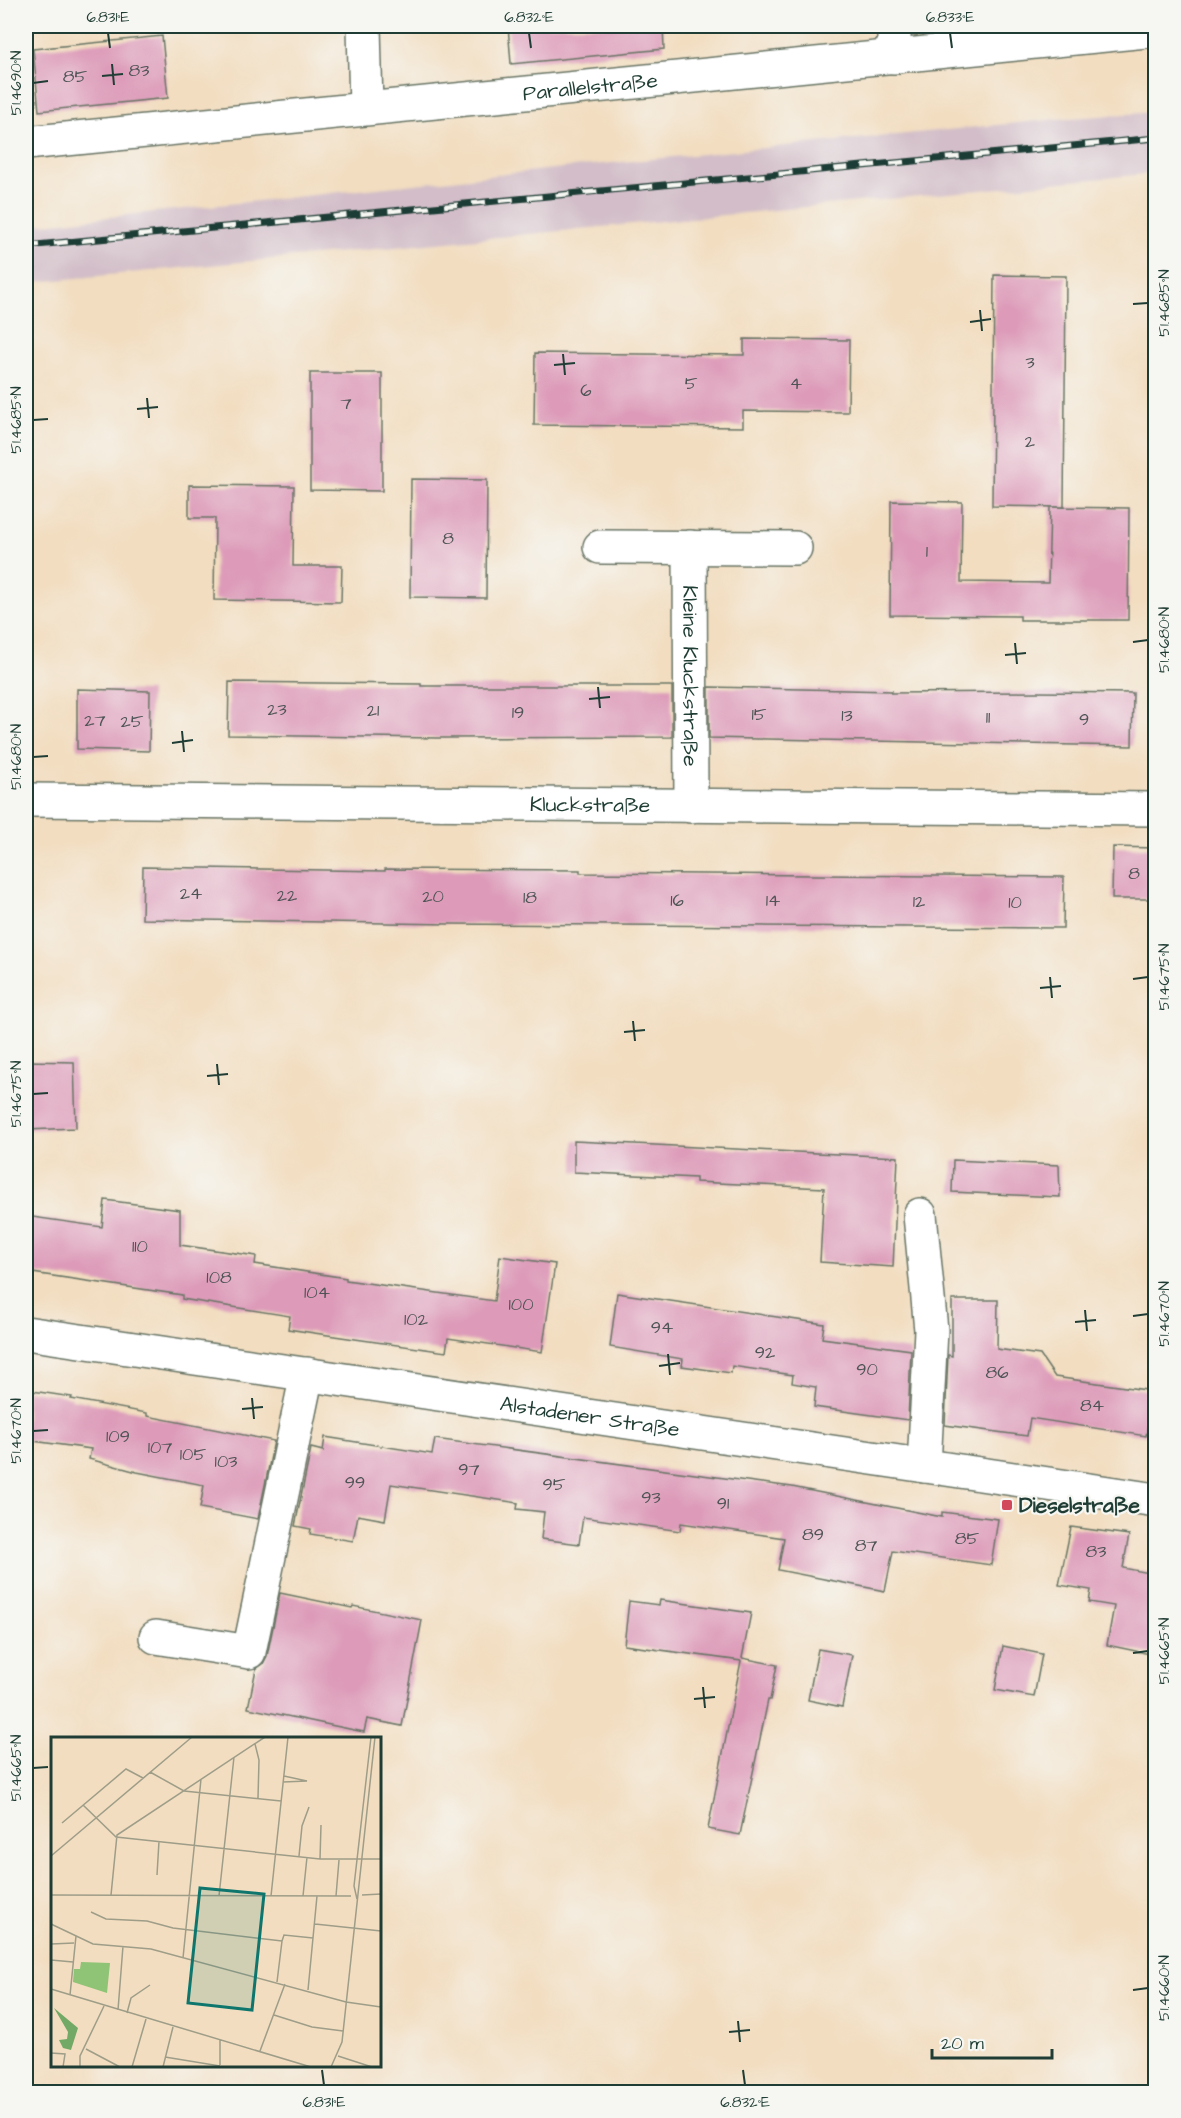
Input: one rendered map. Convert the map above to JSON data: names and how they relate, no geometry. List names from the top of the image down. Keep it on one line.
{"streets":{"street":["Parallelstraße","Kleine Kluckstraße","Kluckstraße","Alstadener Straße"]},"crossings":[["Kleine Kluckstraße","Kluckstraße"]],"places":{"transit":["Dieselstraße"]},"house_numbers":["83","85","3","5","4","6","7","2","8","1","23","21","19","15","13","11","9","27","25","8","24","22","20","18","16","14","12","10","110","108","104","100","102","94","92","90","86","84","109","107","105","103","97","99","95","93","91","89","85","87","83"],"scale_bar":"20 m","coordinates":["6.831°E","6.832°E","6.833°E","51.4690°N","51.4685°N","51.4680°N","51.4675°N","51.4670°N","51.4665°N","51.4660°N"]}
